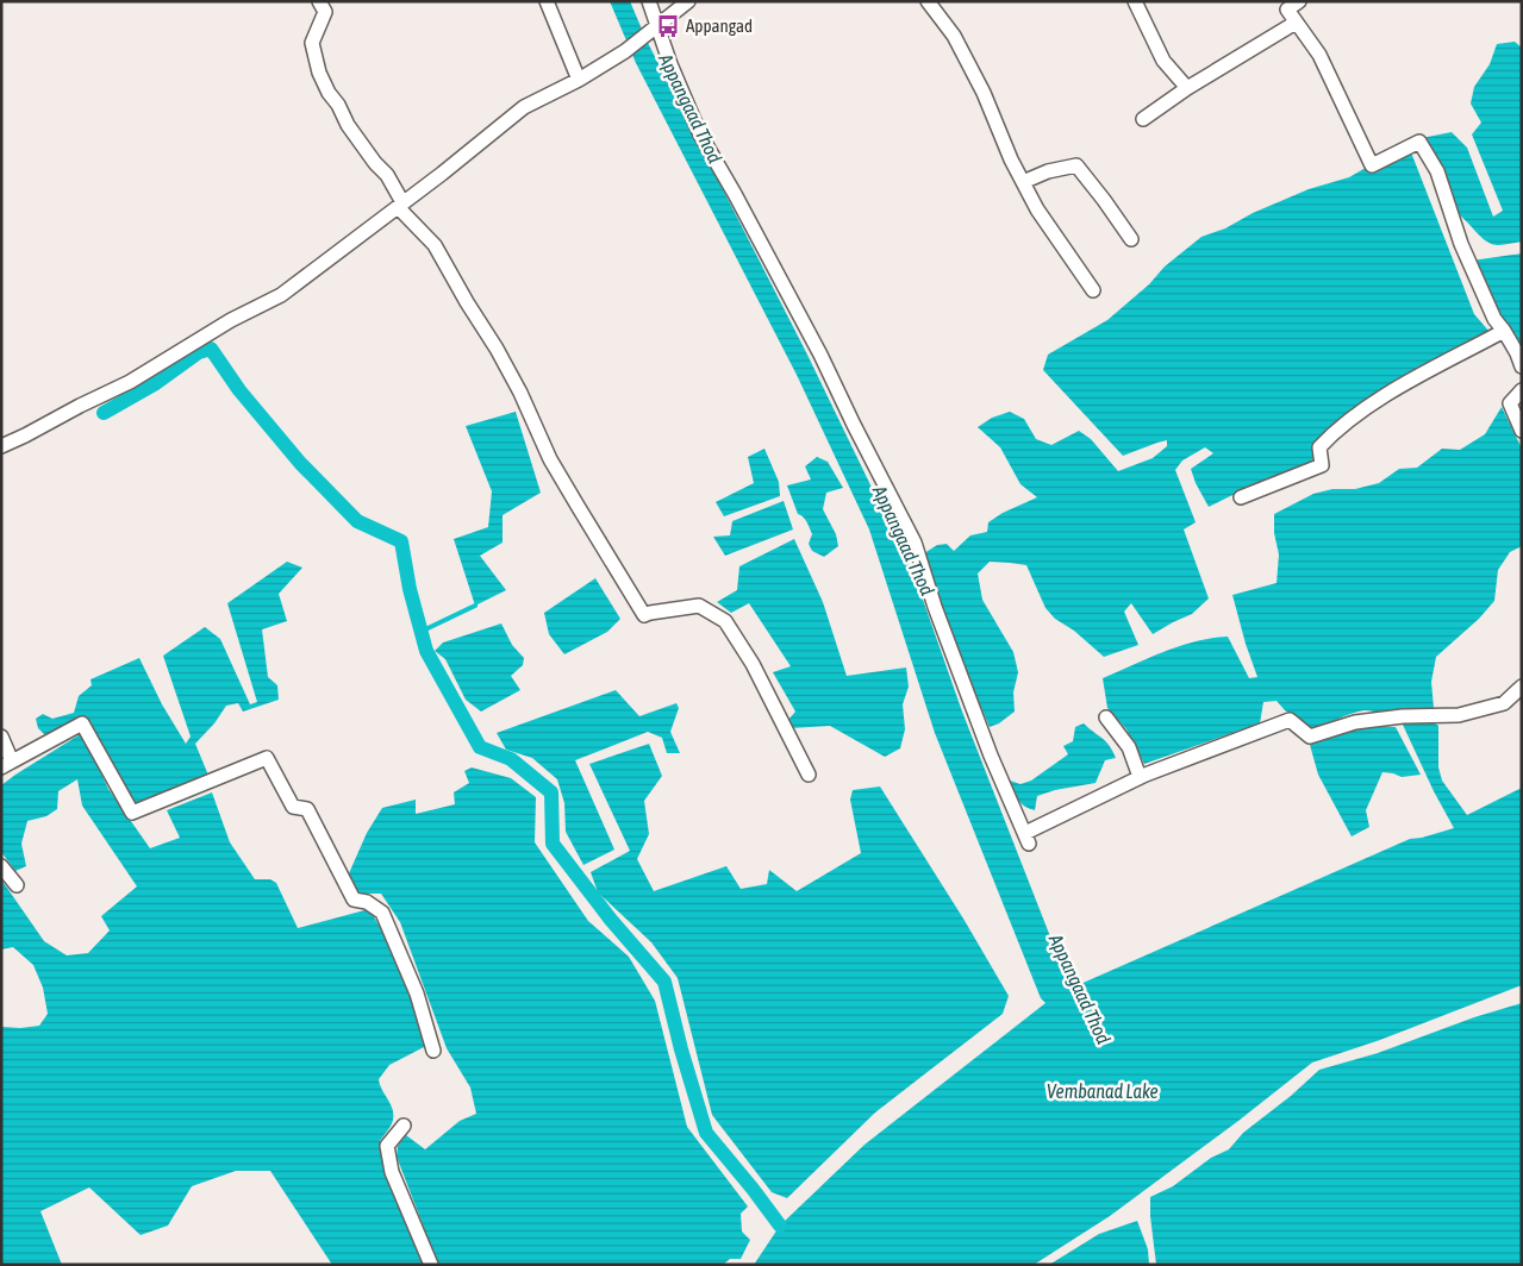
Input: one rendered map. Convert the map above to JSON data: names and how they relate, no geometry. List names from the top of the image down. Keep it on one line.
{"water":["Appangaad Thod","Vembanad Lake"],"places":{"bus stop":["Appangad"]}}
